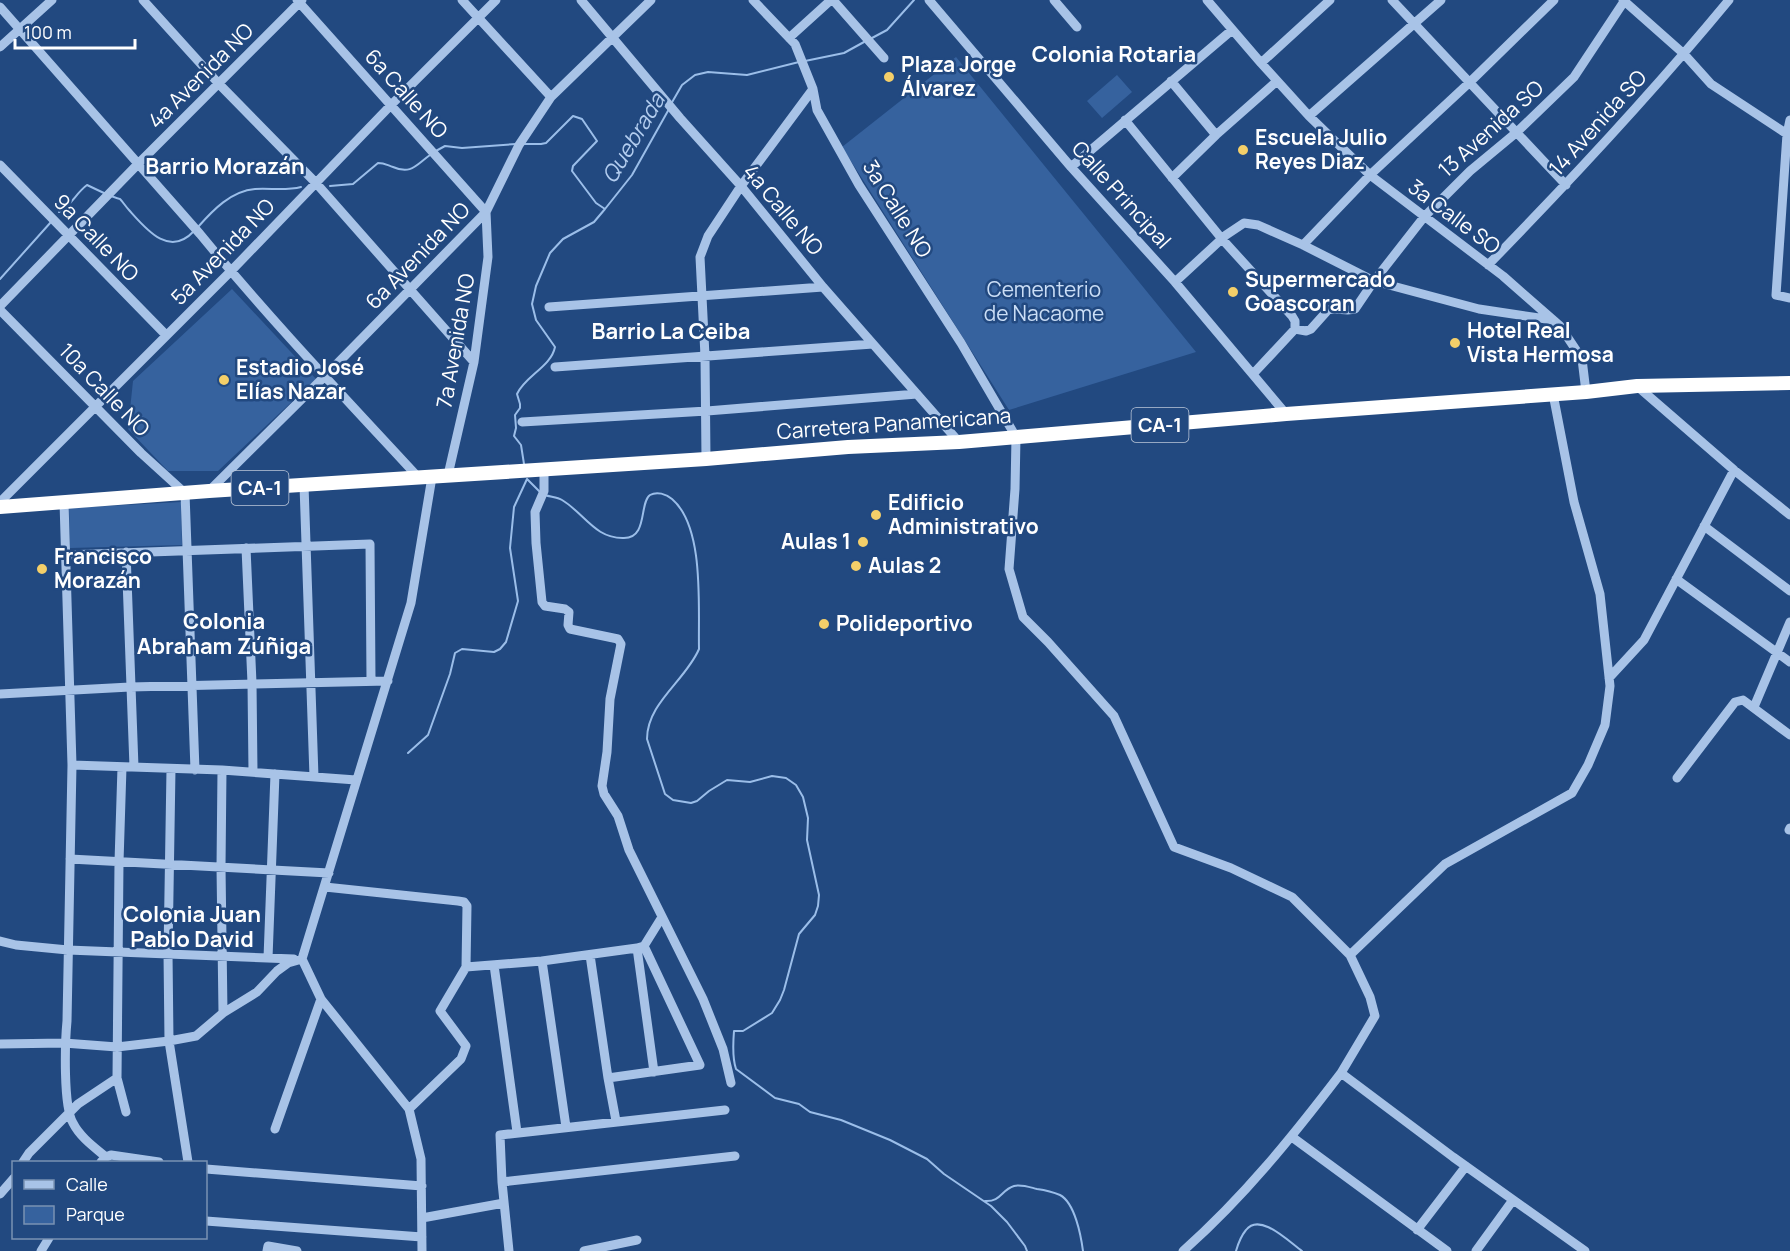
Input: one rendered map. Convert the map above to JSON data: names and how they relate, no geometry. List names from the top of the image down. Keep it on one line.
{"streets":{"highway":["Carretera Panamericana","CA-1"],"street":["4a Avenida NO","6a Calle NO","14 Avenida SO","13 Avenida SO","Calle Principal","3a Calle NO","4a Calle NO","3a Calle SO","9a Calle NO","5a Avenida NO","6a Avenida NO","7a Avenida NO","10a Calle NO"]},"crossings":[["4a Avenida NO","6a Calle NO"],["4a Avenida NO","9a Calle NO"],["4a Avenida NO","10a Calle NO"],["6a Calle NO","5a Avenida NO"],["6a Calle NO","6a Avenida NO"],["6a Calle NO","7a Avenida NO"],["14 Avenida SO","3a Calle SO"],["13 Avenida SO","3a Calle SO"],["Calle Principal","Carretera Panamericana"],["3a Calle NO","Carretera Panamericana"],["4a Calle NO","6a Avenida NO"],["4a Calle NO","Carretera Panamericana"],["3a Calle SO","Carretera Panamericana"],["9a Calle NO","5a Avenida NO"],["5a Avenida NO","10a Calle NO"],["5a Avenida NO","Carretera Panamericana"],["6a Avenida NO","7a Avenida NO"],["6a Avenida NO","Carretera Panamericana"],["7a Avenida NO","Carretera Panamericana"],["10a Calle NO","Carretera Panamericana"]],"districts":["Colonia Rotaria","Barrio Morazán","Barrio La Ceiba","Colonia Abraham Zúñiga","Colonia Juan Pablo David"],"water":["Quebrada"],"parks":["Cementerio de Nacaome"],"places":["Plaza Jorge Álvarez","Escuela Julio Reyes Diaz","Supermercado Goascoran","Hotel Real Vista Hermosa","Estadio José Elías Nazar","Edificio Administrativo","Aulas 1","Aulas 2","Francisco Morazán","Polideportivo"],"legend":["Calle","Parque"],"scale_bar":"100 m"}
